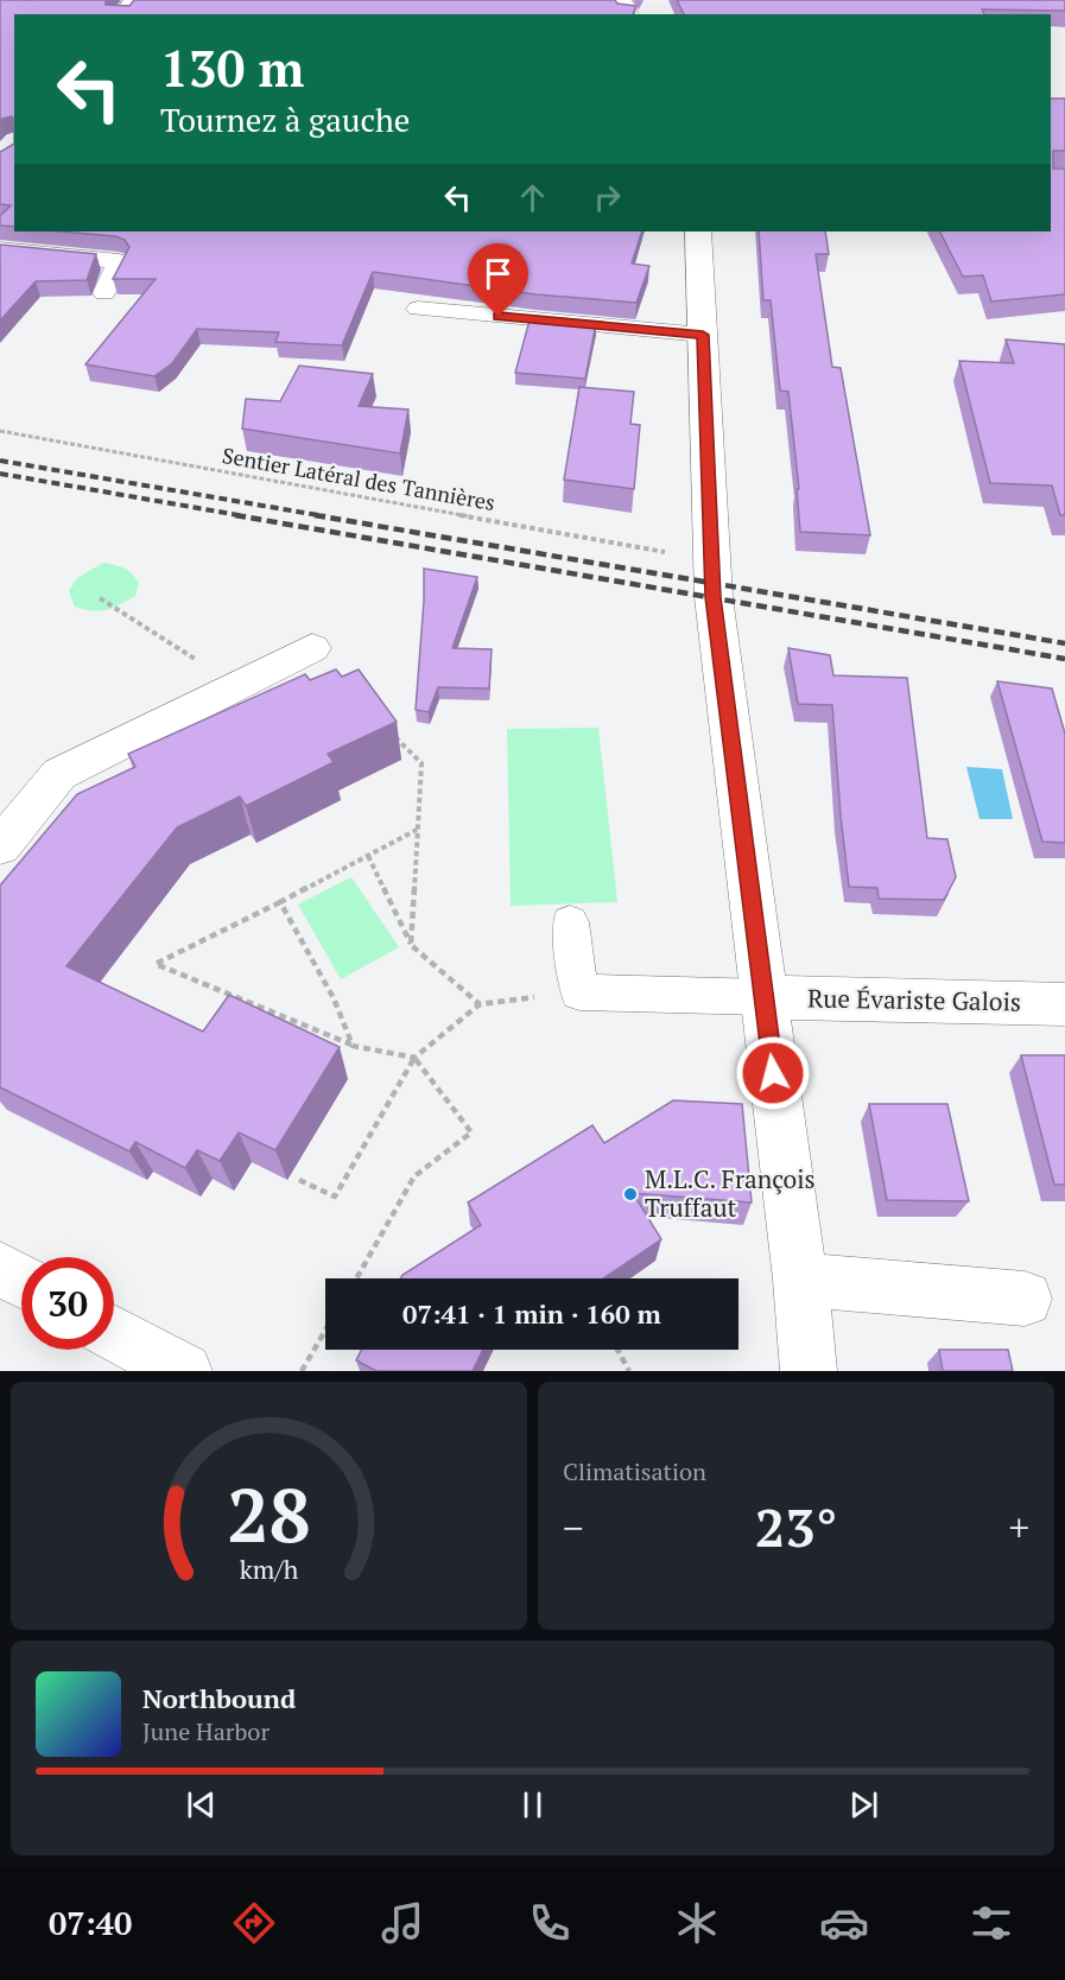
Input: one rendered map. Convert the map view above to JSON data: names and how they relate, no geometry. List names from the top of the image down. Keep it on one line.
{"streets":{"street":["Rue Évariste Galois"],"path":["Sentier Latéral des Tannières"]},"places":["M.L.C. François Truffaut"],"page":{"turn":["130 m","Tournez à gauche"],"limit":"30","trip":"07:41 · 1 min · 160 m","tile":"Climatisation","heat":["−","23°","+"],"song":["Northbound","June Harbor"],"tabs":"07:40","gauge":["28","km/h"]}}
